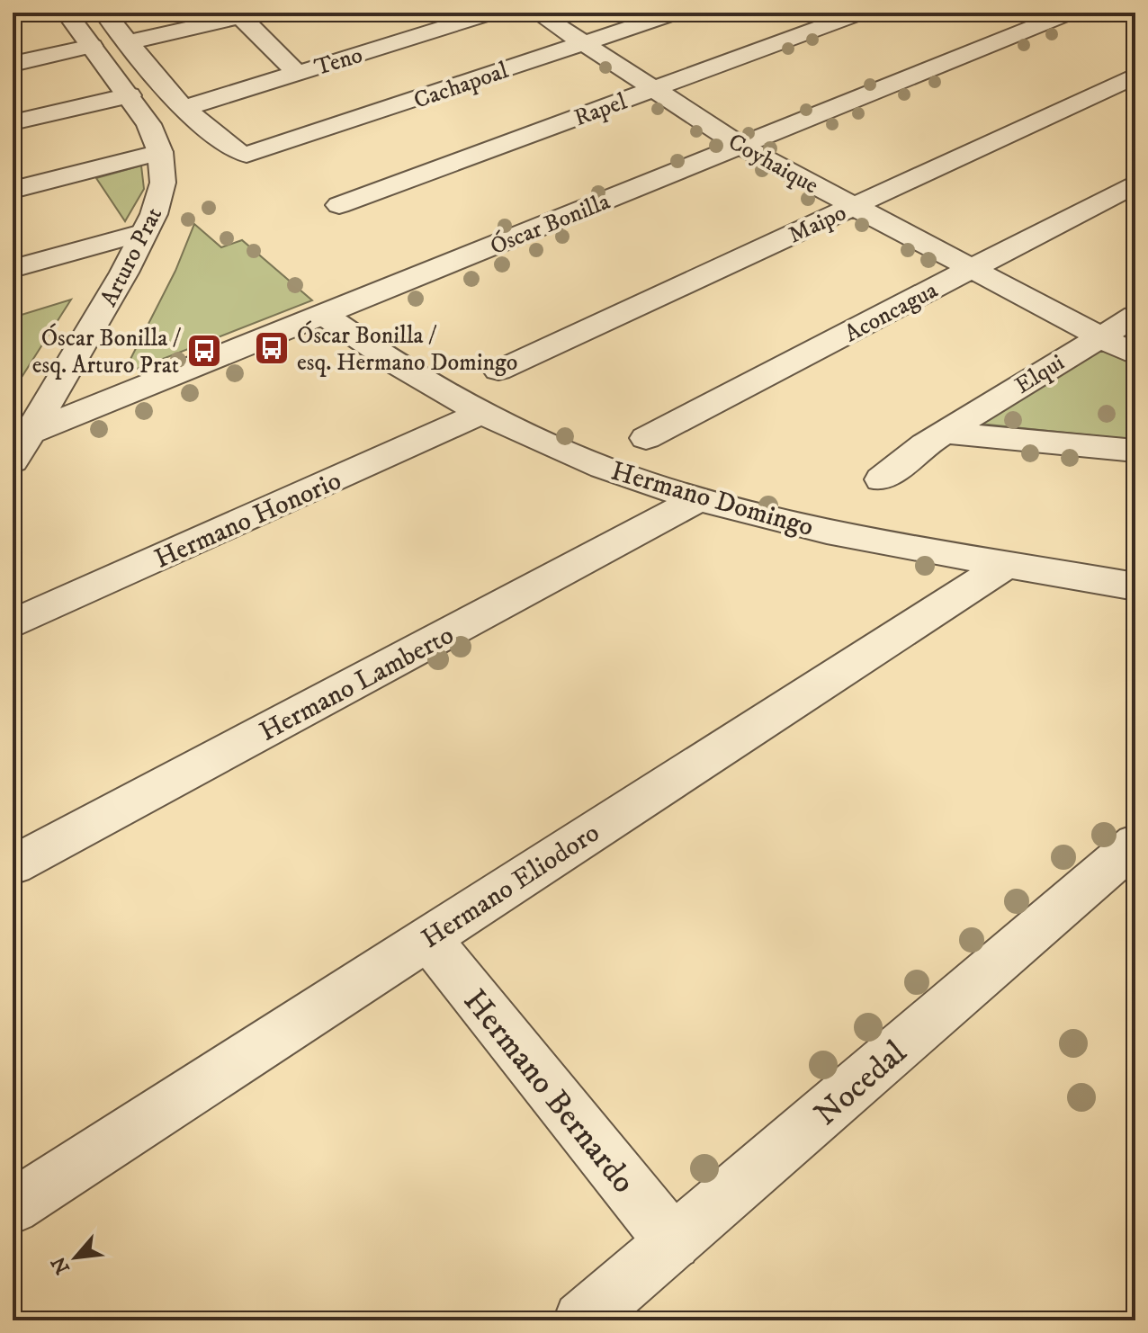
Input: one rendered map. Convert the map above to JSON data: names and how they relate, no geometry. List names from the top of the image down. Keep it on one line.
{"streets":{"street":["Teno","Cachapoal","Rapel","Coyhaique","Óscar Bonilla","Maipo","Arturo Prat","Aconcagua","Elqui","Hermano Domingo","Hermano Honorio","Hermano Lamberto","Hermano Eliodoro","Nocedal","Hermano Bernardo"]},"crossings":[["Teno","Cachapoal"],["Cachapoal","Coyhaique"],["Rapel","Coyhaique"],["Coyhaique","Óscar Bonilla"],["Coyhaique","Maipo"],["Coyhaique","Aconcagua"],["Coyhaique","Elqui"],["Óscar Bonilla","Arturo Prat"],["Óscar Bonilla","Hermano Domingo"],["Hermano Domingo","Hermano Honorio"],["Hermano Domingo","Hermano Lamberto"],["Hermano Domingo","Hermano Eliodoro"],["Hermano Eliodoro","Hermano Bernardo"],["Nocedal","Hermano Bernardo"]],"places":{"bus stop":["Óscar Bonilla / esq. Hermano Domingo","Óscar Bonilla / esq. Arturo Prat"]},"north":"bottom left"}
